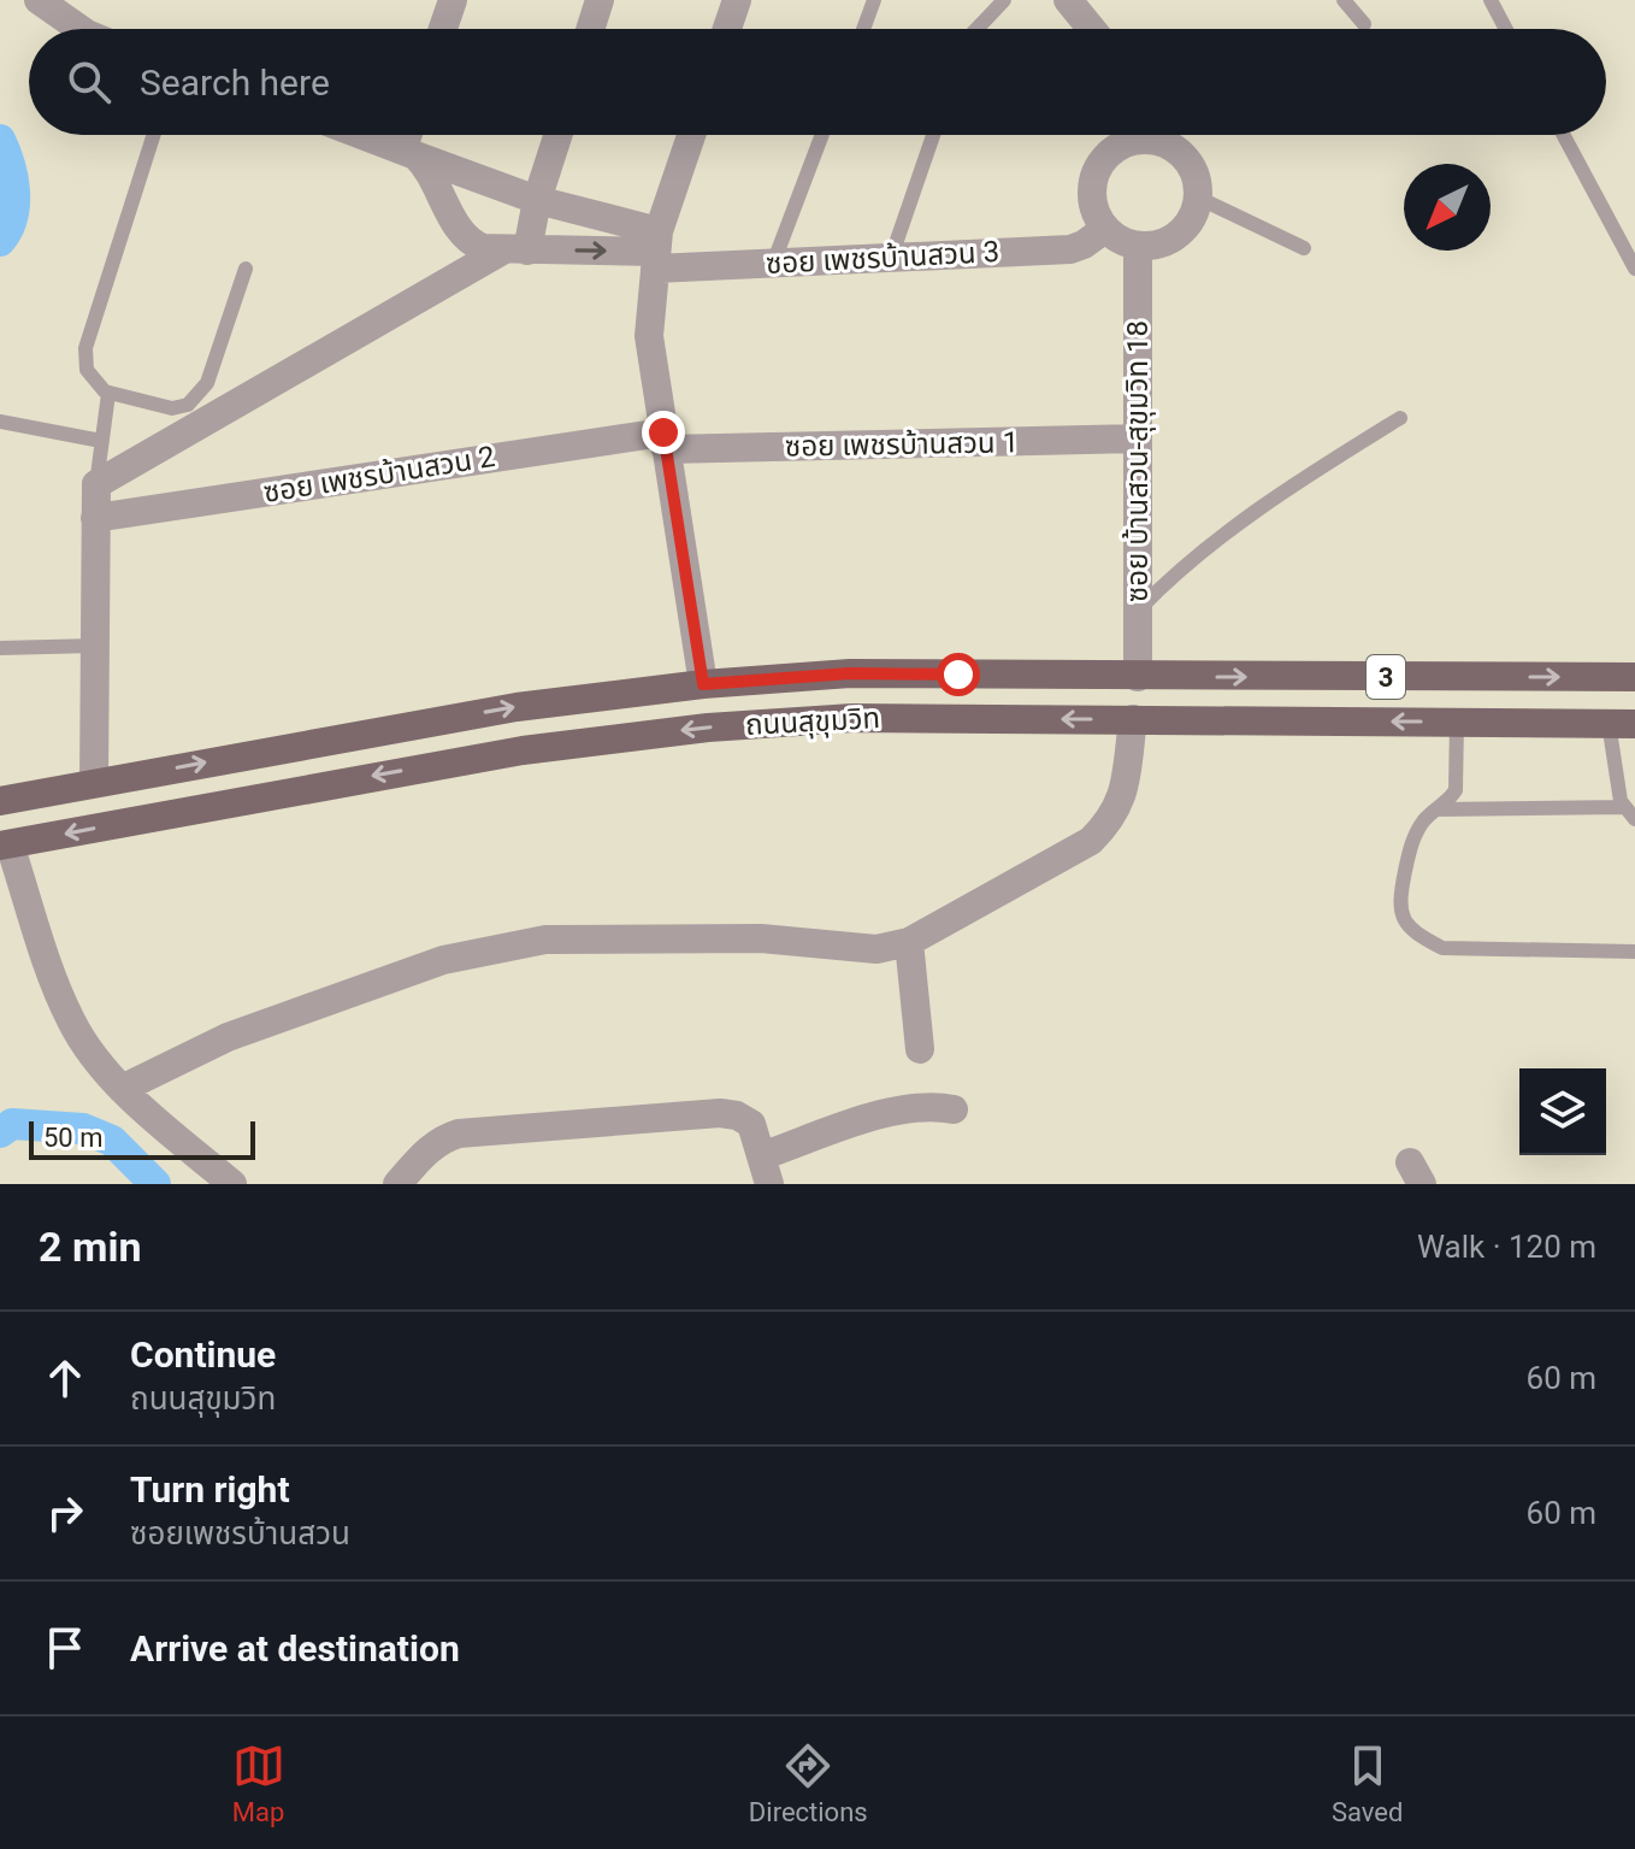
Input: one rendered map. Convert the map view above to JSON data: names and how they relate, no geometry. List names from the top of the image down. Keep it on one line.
{"streets":{"main road":["3","ถนนสุขุมวิท"],"street":["ซอย เพชรบ้านสวน 3","ซอย เพชรบ้านสวน 1","ซอย บ้านสวน-สุขุมวิท 18","ซอย เพชรบ้านสวน 2"]},"crossings":[["ซอย เพชรบ้านสวน 1","ซอย บ้านสวน-สุขุมวิท 18"],["ซอย เพชรบ้านสวน 1","ซอย เพชรบ้านสวน 2"],["ซอย บ้านสวน-สุขุมวิท 18","ถนนสุขุมวิท"]],"scale_bar":"50 m","north":"bottom left","page":{"search":"Search here","scale":"50 m","heading":["2 min","Walk · 120 m"],"list":[["Continue","ถนนสุขุมวิท","60 m"],["Turn right","ซอยเพชรบ้านสวน","60 m"],"Arrive at destination"],"nav":["Map","Directions","Saved"]}}
